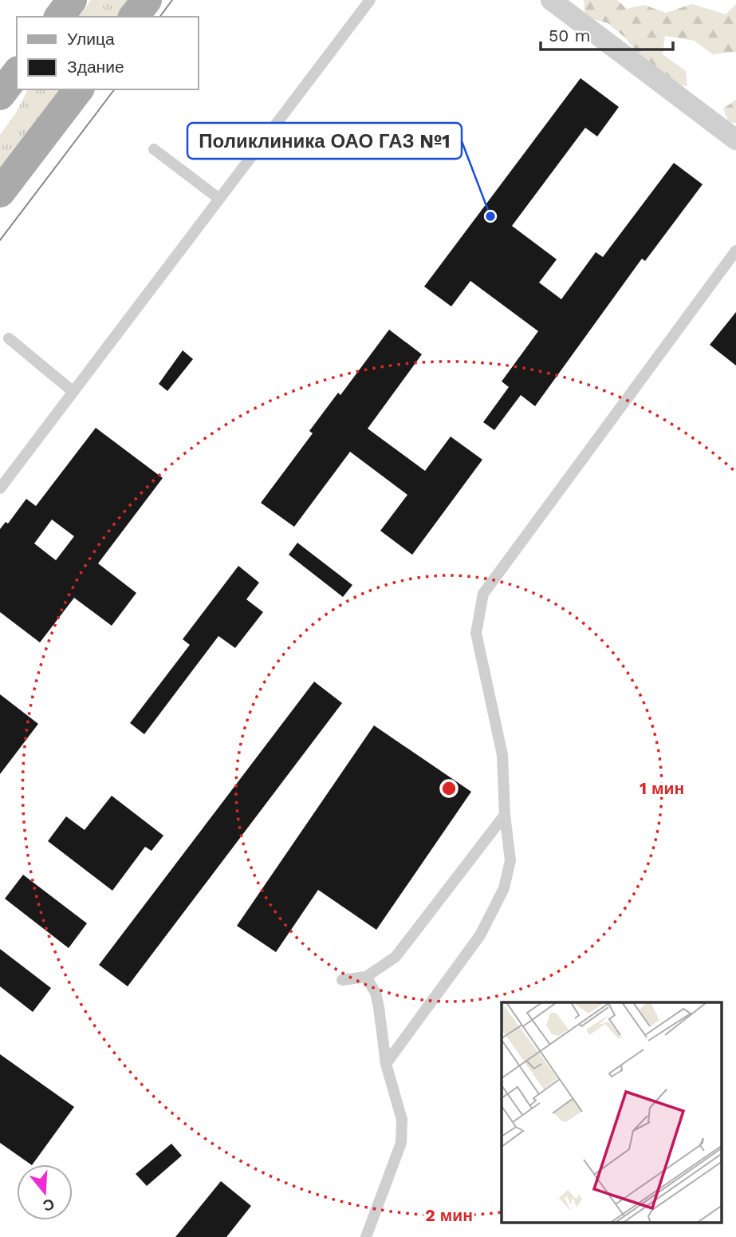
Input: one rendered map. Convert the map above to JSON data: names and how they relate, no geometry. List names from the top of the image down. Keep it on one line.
{"places":["Поликлиника ОАО ГАЗ №1"],"legend":["Улица","Здание"],"scale_bar":"50 m","north":"bottom","rings":["1 мин","2 мин"]}
